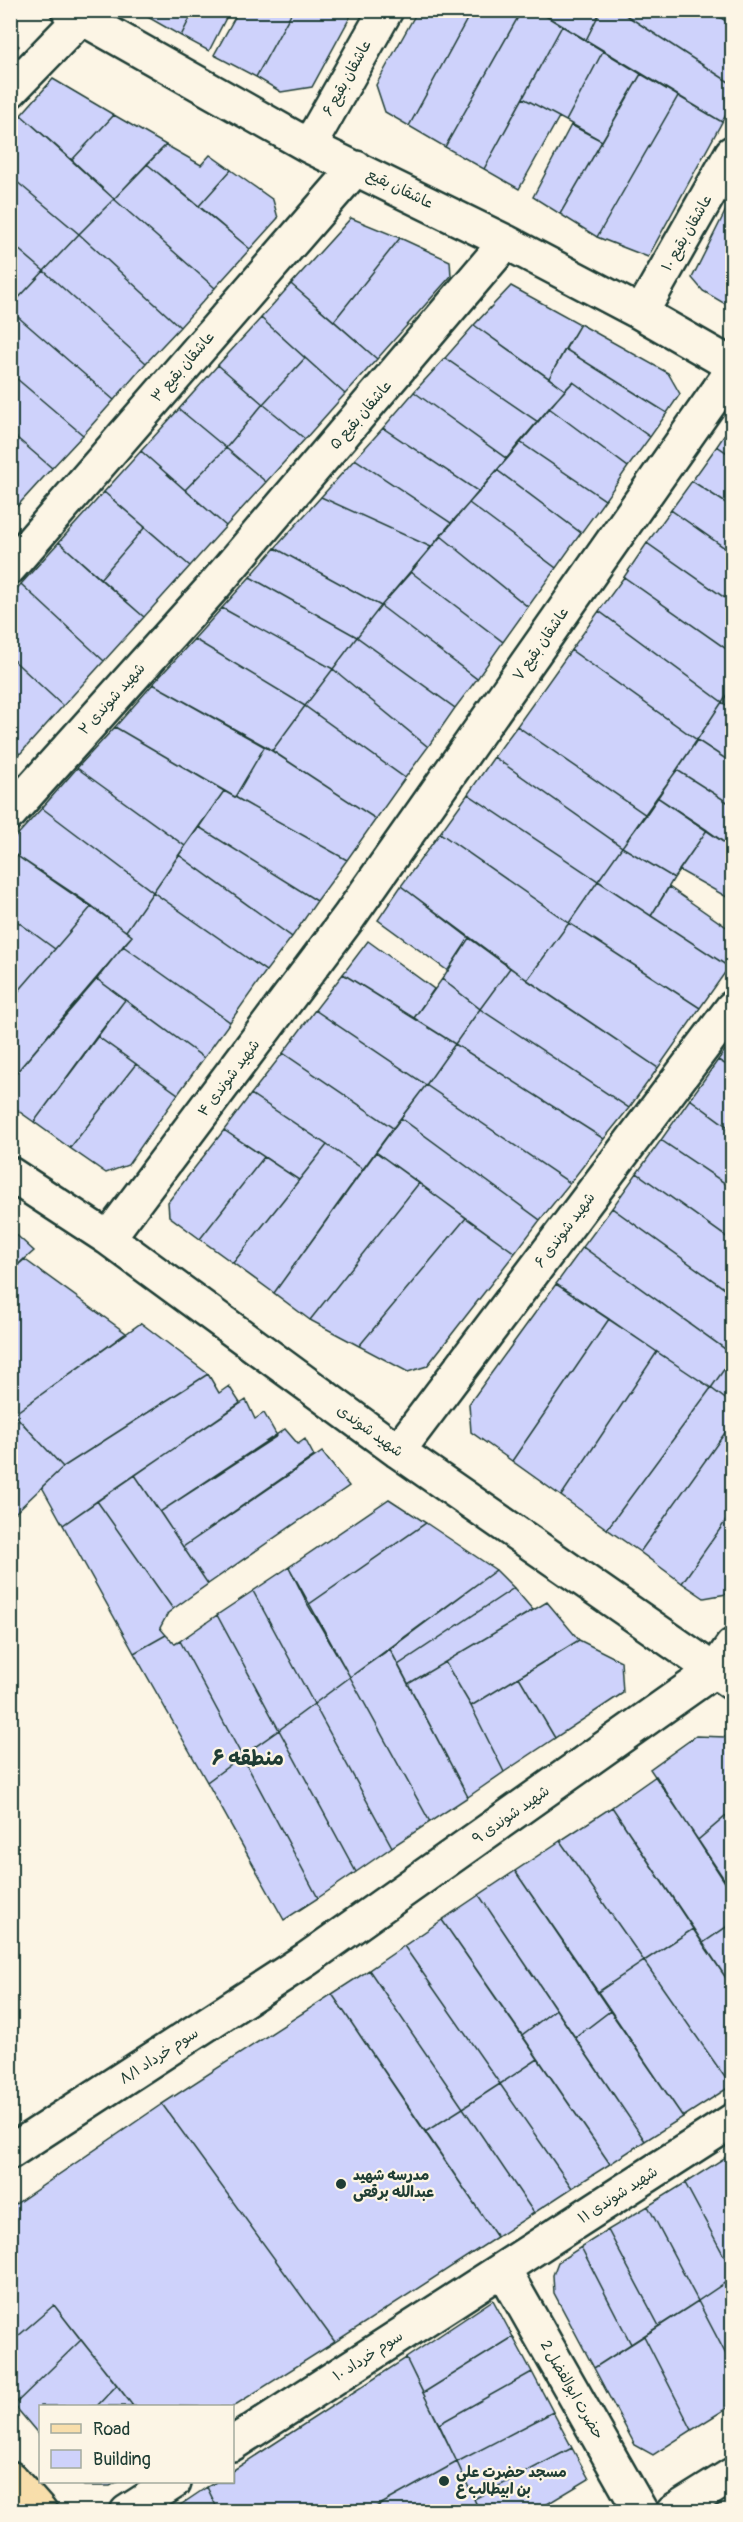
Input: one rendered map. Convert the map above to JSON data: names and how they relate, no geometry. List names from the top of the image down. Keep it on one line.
{"streets":{"street":["عاشقان بقیع ۶","عاشقان بقیع","عاشقان بقیع ۱۰","عاشقان بقیع ۳","عاشقان بقیع ۵","عاشقان بقیع ۷","شهید شوندی ۲","شهید شوندی ۴","شهید شوندی ۶","شهید شوندی","شهید شوندی ۹","سوم خرداد ۸/۱","شهید شوندی ۱۱","سوم خرداد ۱۰","حضرت ابوالفضل 2"]},"crossings":[["عاشقان بقیع ۶","عاشقان بقیع"],["عاشقان بقیع","عاشقان بقیع ۱۰"],["عاشقان بقیع","عاشقان بقیع ۳"],["عاشقان بقیع","عاشقان بقیع ۵"],["عاشقان بقیع ۵","شهید شوندی ۲"],["عاشقان بقیع ۷","شهید شوندی ۴"],["شهید شوندی ۴","شهید شوندی"],["شهید شوندی ۶","شهید شوندی"],["شهید شوندی","شهید شوندی ۹"],["شهید شوندی ۹","سوم خرداد ۸/۱"],["شهید شوندی ۱۱","سوم خرداد ۱۰"],["شهید شوندی ۱۱","حضرت ابوالفضل 2"],["سوم خرداد ۱۰","حضرت ابوالفضل 2"]],"districts":["منطقه ۶"],"places":["مدرسه شهید عبدالله برقعی","مسجد حضرت علی بن ابیطالب ع"],"legend":["Road","Building"]}
